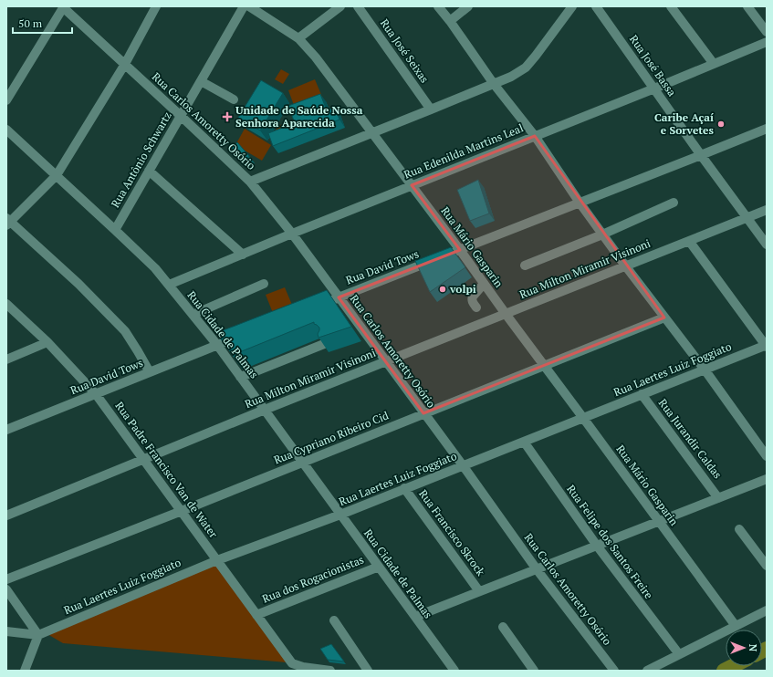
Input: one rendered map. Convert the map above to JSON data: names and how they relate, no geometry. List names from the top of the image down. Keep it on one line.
{"streets":{"street":["Rua José Seixas","Rua José Bassa","Rua Carlos Amoretty Osório","Rua Edenilda Martins Leal","Rua Antônio Schwartz","Rua Mário Gasparin","Rua David Tows","Rua Milton Miramir Visinoni","Rua Cidade de Palmas","Rua Laertes Luiz Foggiato","Rua Cypriano Ribeiro Cid","Rua Jurandir Caldas","Rua Padre Francisco Van de Water","Rua Francisco Skrock","Rua Felipe dos Santos Freire","Rua dos Rogacionistas"]},"crossings":[["Rua José Bassa","Rua Edenilda Martins Leal"],["Rua José Bassa","Rua David Tows"],["Rua José Bassa","Rua Milton Miramir Visinoni"],["Rua Carlos Amoretty Osório","Rua Edenilda Martins Leal"],["Rua Carlos Amoretty Osório","Rua Antônio Schwartz"],["Rua Carlos Amoretty Osório","Rua David Tows"],["Rua Carlos Amoretty Osório","Rua Milton Miramir Visinoni"],["Rua Carlos Amoretty Osório","Rua Laertes Luiz Foggiato"],["Rua Carlos Amoretty Osório","Rua Cypriano Ribeiro Cid"],["Rua Edenilda Martins Leal","Rua Mário Gasparin"],["Rua Edenilda Martins Leal","Rua Cidade de Palmas"],["Rua Antônio Schwartz","Rua Cidade de Palmas"],["Rua Mário Gasparin","Rua David Tows"],["Rua Mário Gasparin","Rua Milton Miramir Visinoni"],["Rua Mário Gasparin","Rua Laertes Luiz Foggiato"],["Rua Mário Gasparin","Rua Cypriano Ribeiro Cid"],["Rua David Tows","Rua Cidade de Palmas"],["Rua David Tows","Rua Padre Francisco Van de Water"],["Rua Milton Miramir Visinoni","Rua Cidade de Palmas"],["Rua Milton Miramir Visinoni","Rua Padre Francisco Van de Water"],["Rua Cidade de Palmas","Rua Laertes Luiz Foggiato"],["Rua Cidade de Palmas","Rua Cypriano Ribeiro Cid"],["Rua Cidade de Palmas","Rua dos Rogacionistas"],["Rua Laertes Luiz Foggiato","Rua Jurandir Caldas"],["Rua Laertes Luiz Foggiato","Rua Padre Francisco Van de Water"],["Rua Laertes Luiz Foggiato","Rua Francisco Skrock"],["Rua Laertes Luiz Foggiato","Rua Felipe dos Santos Freire"],["Rua Cypriano Ribeiro Cid","Rua Padre Francisco Van de Water"],["Rua Padre Francisco Van de Water","Rua dos Rogacionistas"]],"places":{"health":["Unidade de Saúde Nossa Senhora Aparecida"],"other":["Caribe Açaí e Sorvetes","volpi"]},"scale_bar":"50 m","north":"right"}
